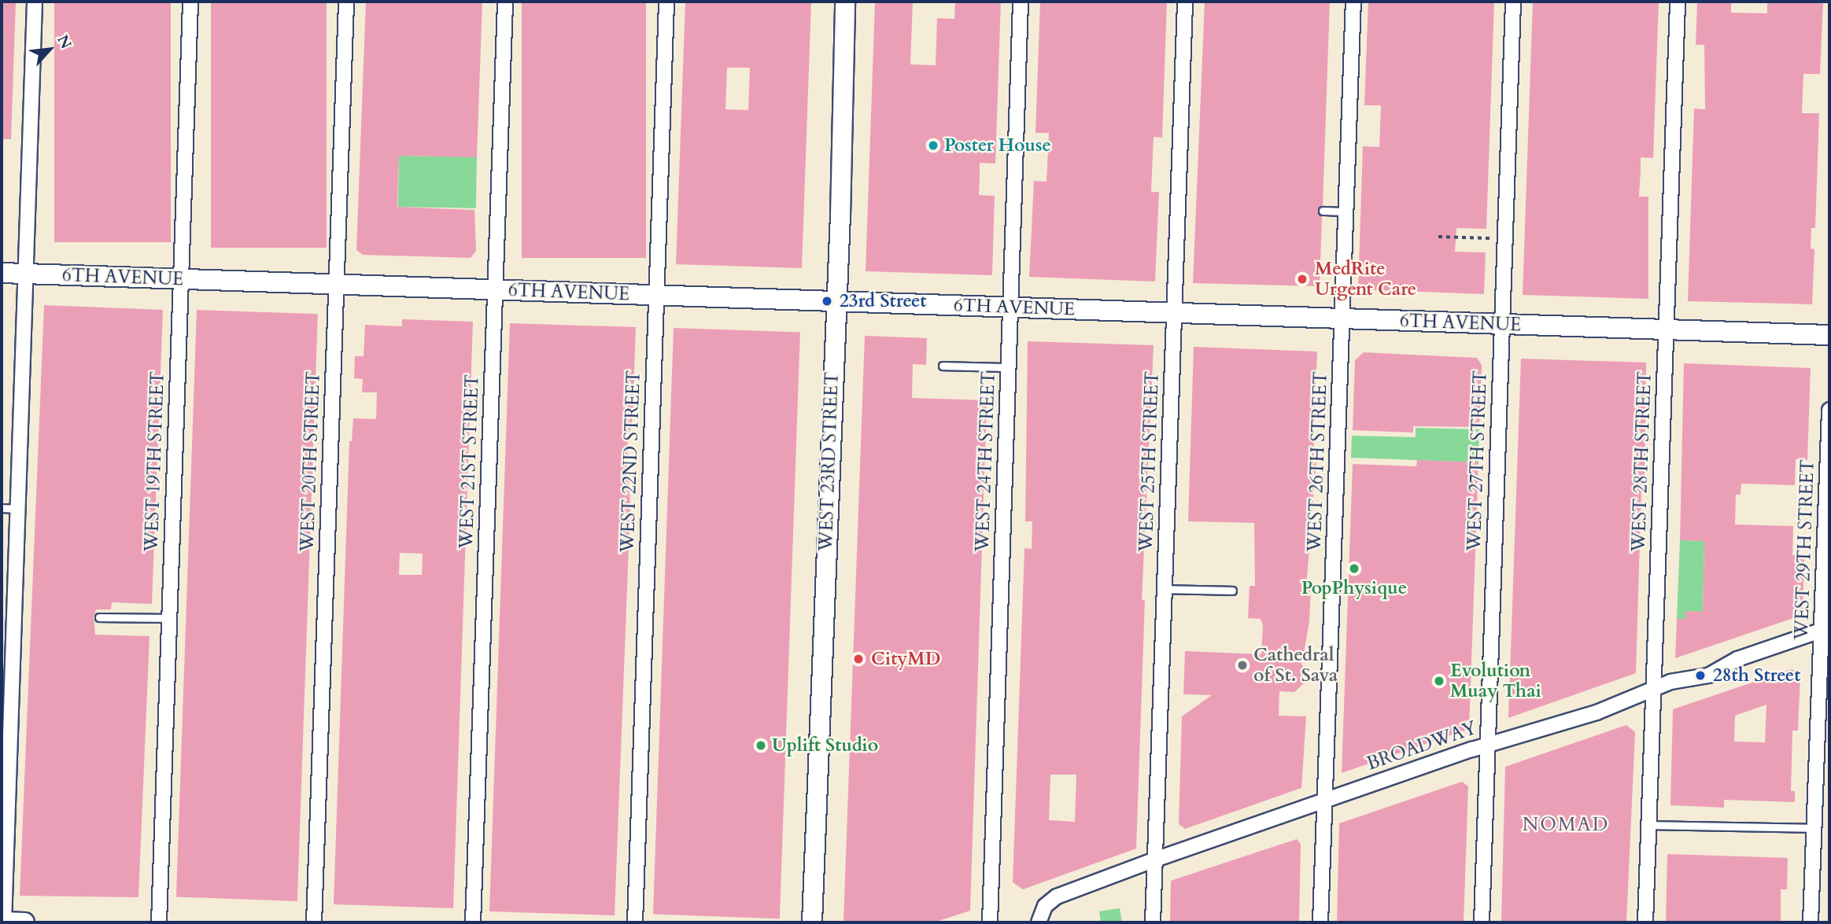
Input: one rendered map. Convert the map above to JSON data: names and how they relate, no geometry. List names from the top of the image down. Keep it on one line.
{"streets":{"main road":["6TH AVENUE","WEST 23RD STREET"],"street":["WEST 27TH STREET","WEST 19TH STREET","WEST 20TH STREET","WEST 21ST STREET","WEST 22ND STREET","WEST 24TH STREET","WEST 25TH STREET","WEST 26TH STREET","WEST 28TH STREET","WEST 29TH STREET","BROADWAY"]},"crossings":[["6TH AVENUE","WEST 27TH STREET"],["6TH AVENUE","WEST 19TH STREET"],["6TH AVENUE","WEST 20TH STREET"],["6TH AVENUE","WEST 21ST STREET"],["6TH AVENUE","WEST 22ND STREET"],["6TH AVENUE","WEST 23RD STREET"],["6TH AVENUE","WEST 24TH STREET"],["6TH AVENUE","WEST 25TH STREET"],["6TH AVENUE","WEST 26TH STREET"],["6TH AVENUE","WEST 28TH STREET"],["WEST 27TH STREET","BROADWAY"],["WEST 25TH STREET","BROADWAY"],["WEST 26TH STREET","BROADWAY"],["WEST 28TH STREET","BROADWAY"],["WEST 29TH STREET","BROADWAY"]],"districts":["NOMAD"],"places":["Poster House","MedRite Urgent Care","23rd Street","PopPhysique","CityMD","Cathedral of St. Sava","28th Street","Evolution Muay Thai","Uplift Studio"],"north":"top right"}
